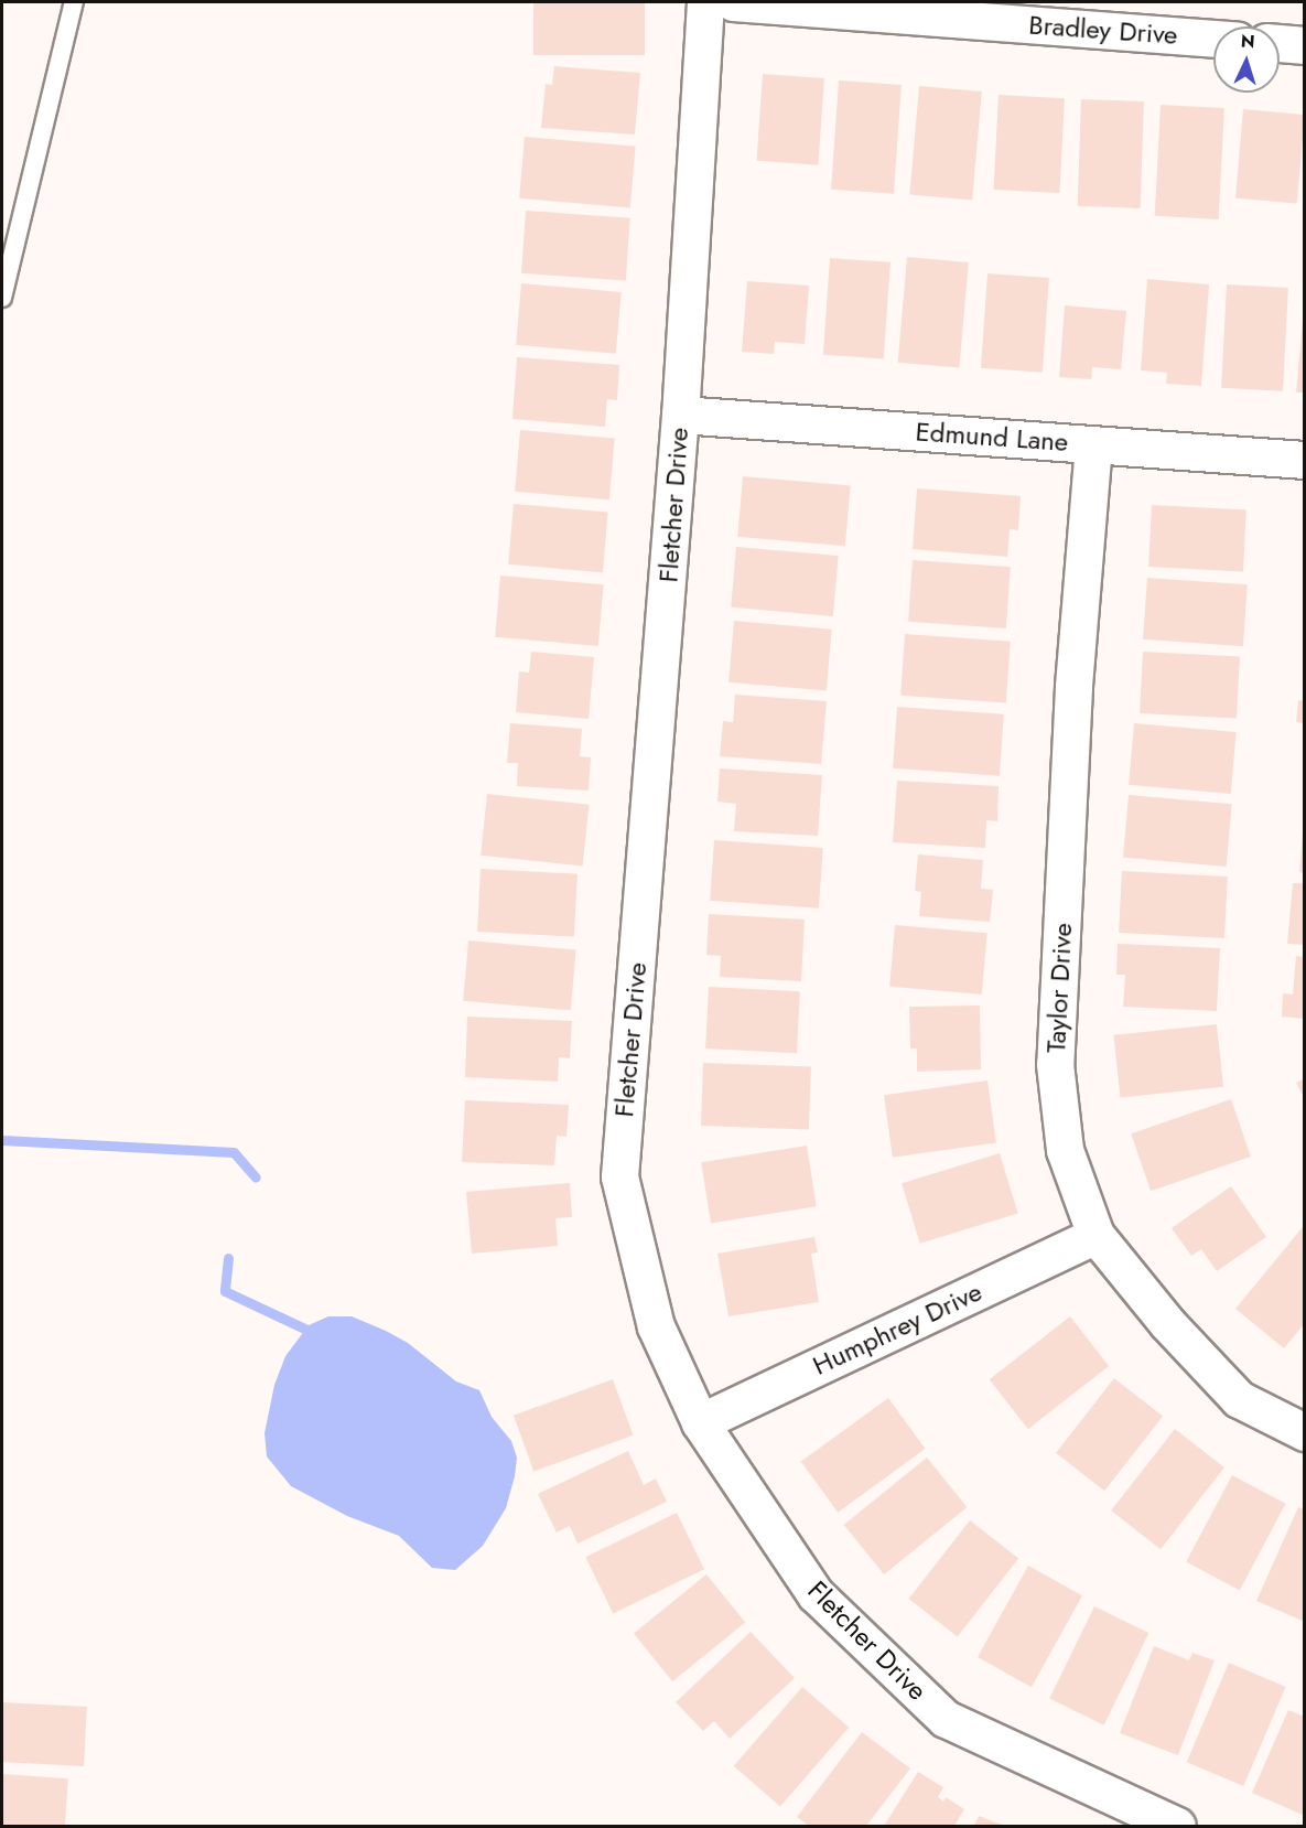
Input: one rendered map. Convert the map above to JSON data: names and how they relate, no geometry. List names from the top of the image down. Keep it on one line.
{"streets":{"street":["Bradley Drive","Edmund Lane","Fletcher Drive","Taylor Drive","Humphrey Drive"]},"crossings":[["Edmund Lane","Fletcher Drive"],["Edmund Lane","Taylor Drive"],["Fletcher Drive","Humphrey Drive"],["Taylor Drive","Humphrey Drive"]],"north":"top"}
